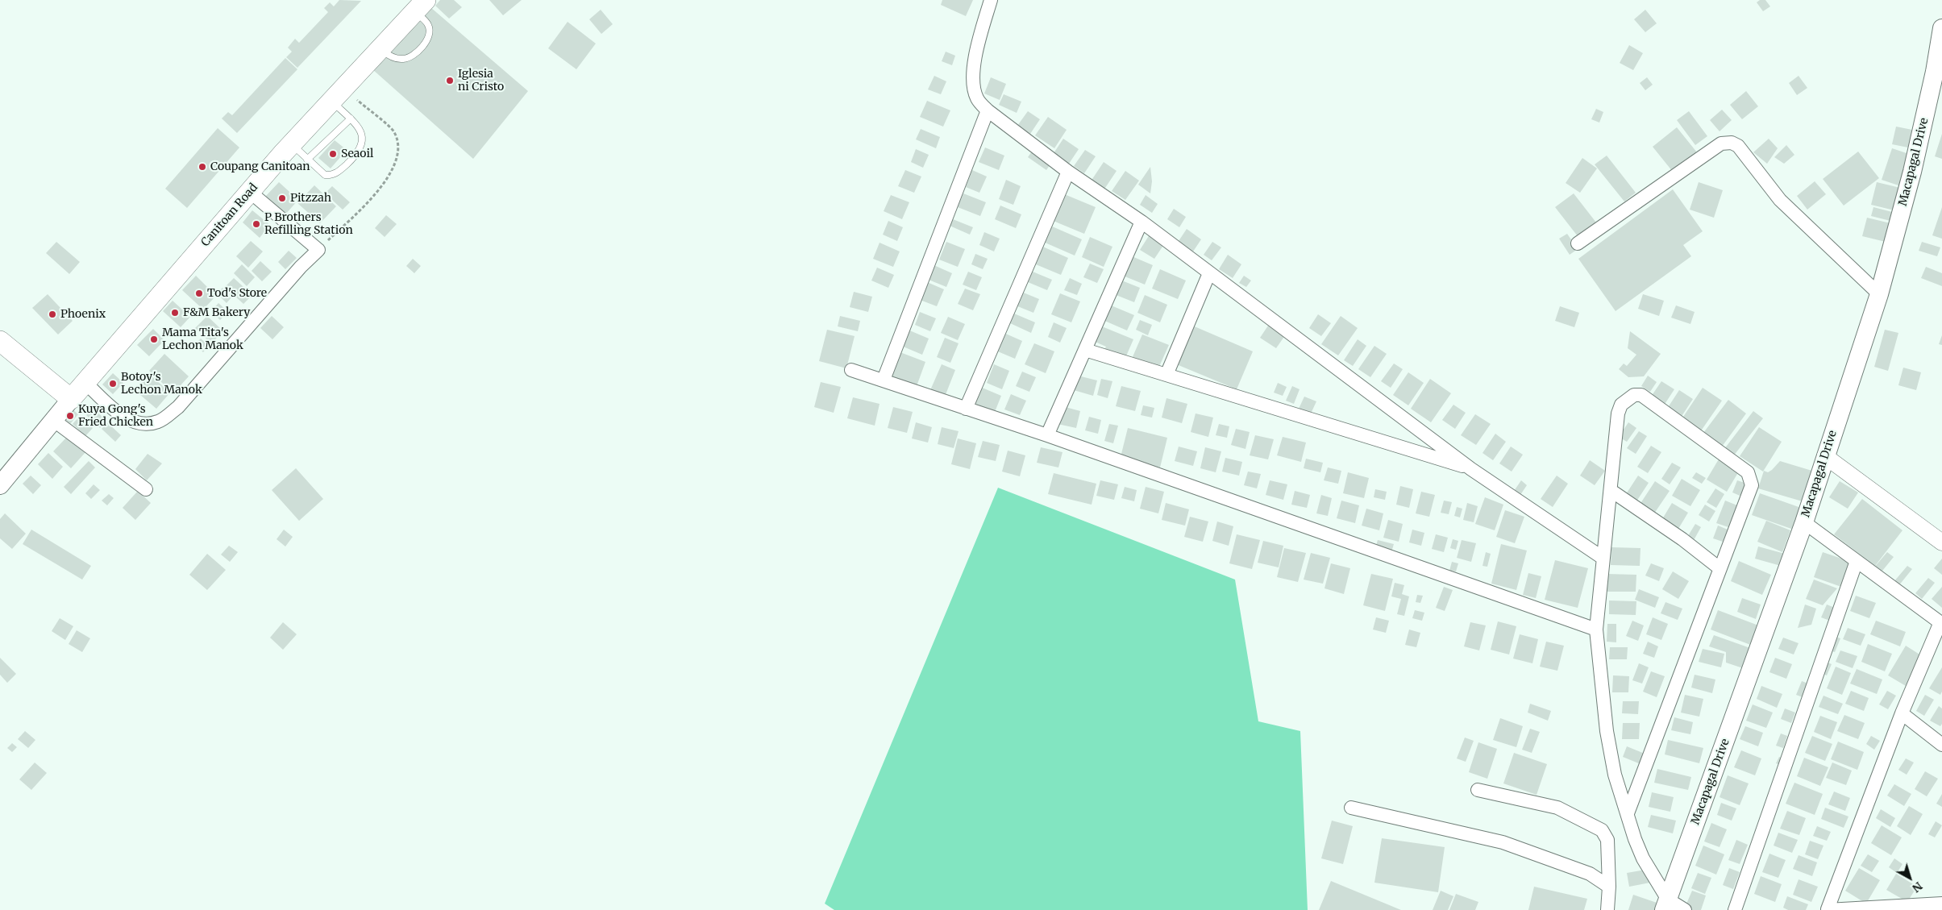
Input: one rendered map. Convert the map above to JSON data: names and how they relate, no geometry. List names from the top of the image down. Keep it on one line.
{"streets":{"main road":["Macapagal Drive","Canitoan Road"]},"places":["Iglesia ni Cristo","Seaoil","Coupang Canitoan","Pitzzah","P Brothers Refilling Station","Tod's Store","F&M Bakery","Phoenix","Mama Tita's Lechon Manok","Botoy's Lechon Manok","Kuya Gong's Fried Chicken"],"north":"bottom right"}
